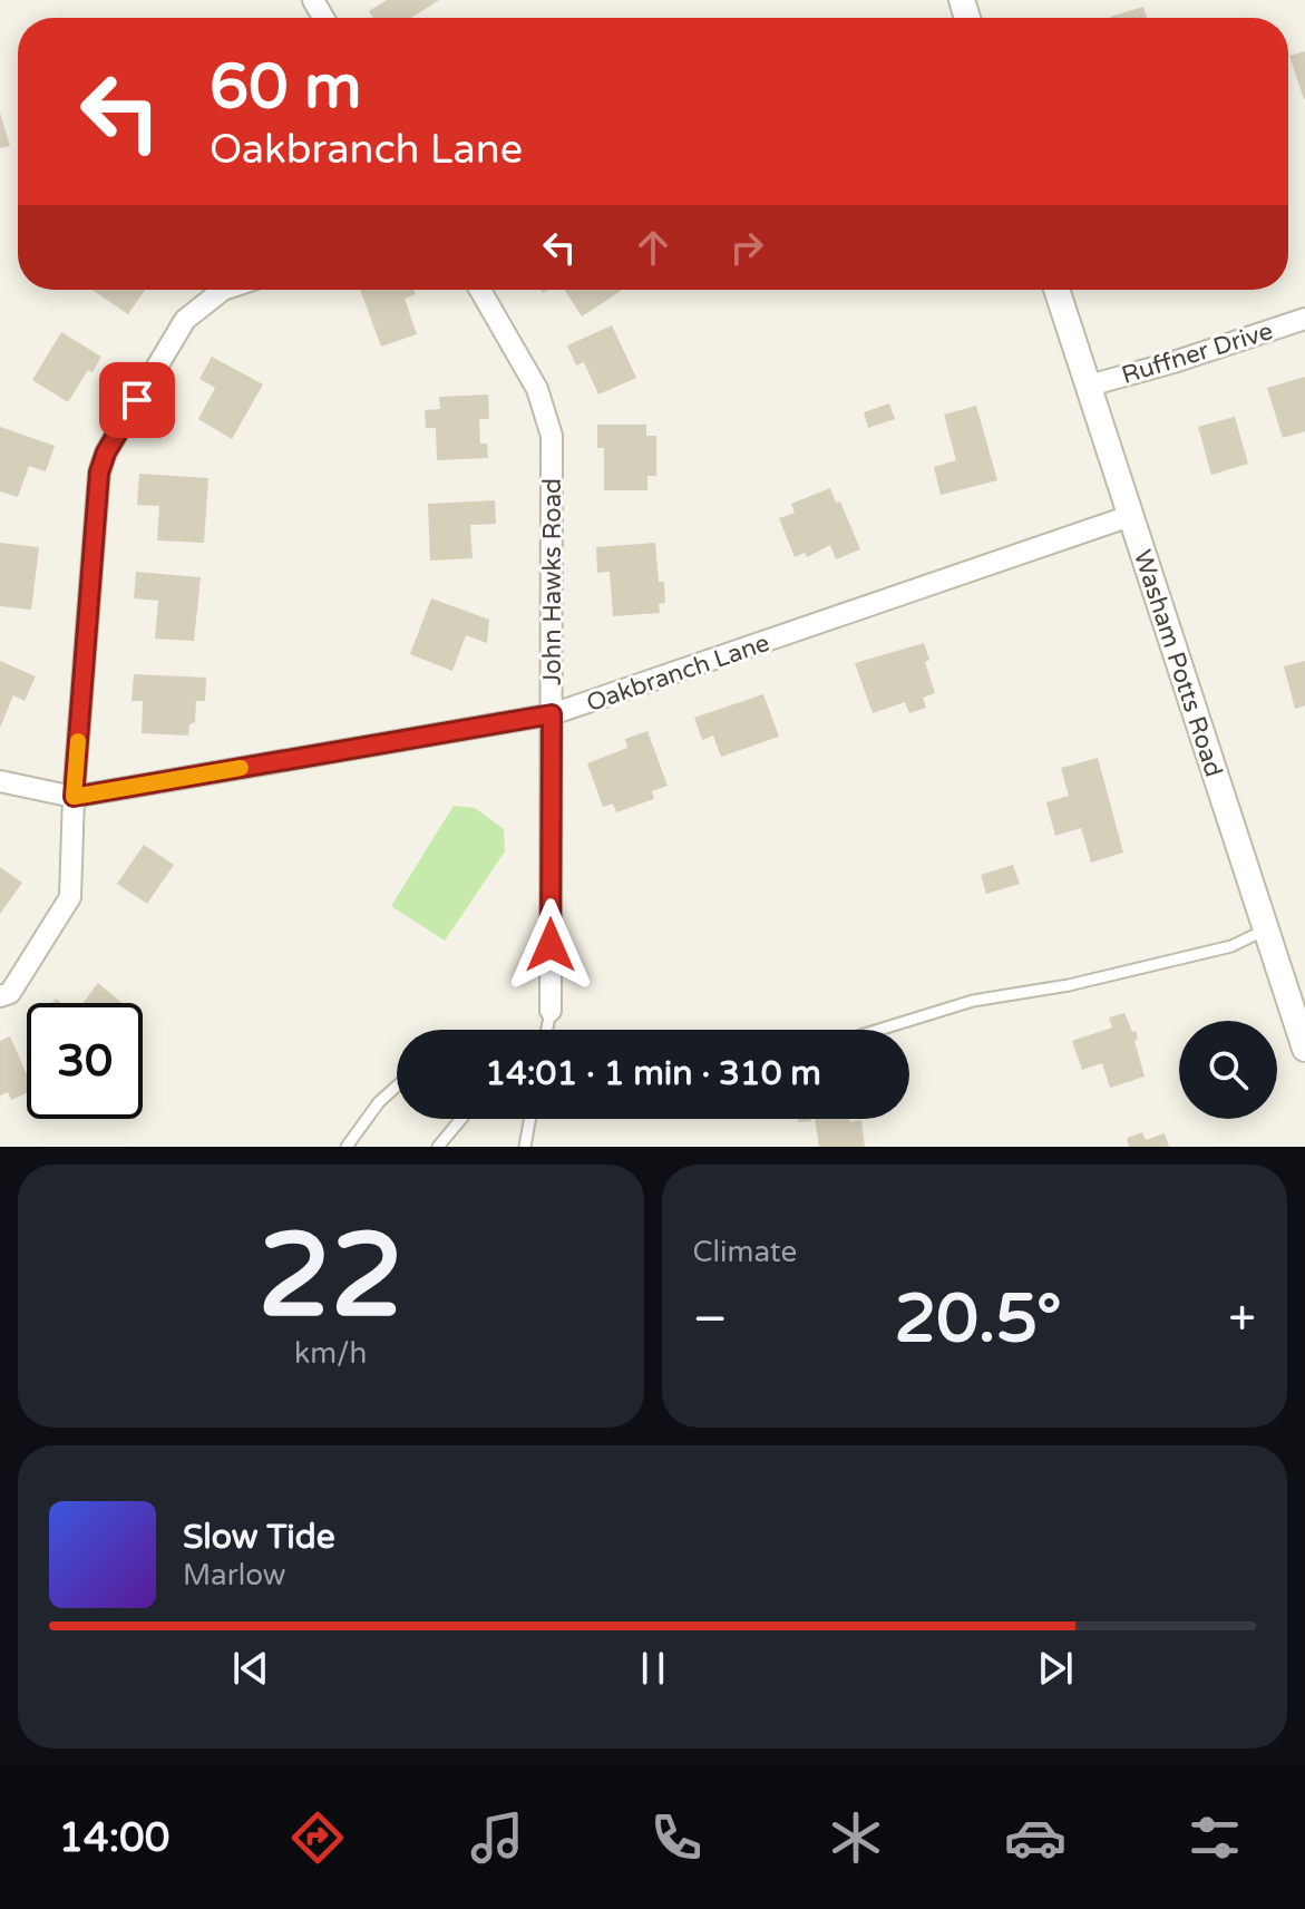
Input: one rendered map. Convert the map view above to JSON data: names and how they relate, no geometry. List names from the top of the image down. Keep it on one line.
{"streets":{"street":["Ruffner Drive","John Hawks Road","Washam Potts Road","Oakbranch Lane"]},"crossings":[["Ruffner Drive","Washam Potts Road"],["John Hawks Road","Oakbranch Lane"],["Washam Potts Road","Oakbranch Lane"]],"page":{"turn":["60 m","Oakbranch Lane"],"limit":"30","trip":"14:01 · 1 min · 310 m","tile":[["22","km/h"],"Climate"],"heat":["−","20.5°","+"],"song":["Slow Tide","Marlow"],"tabs":"14:00"}}
